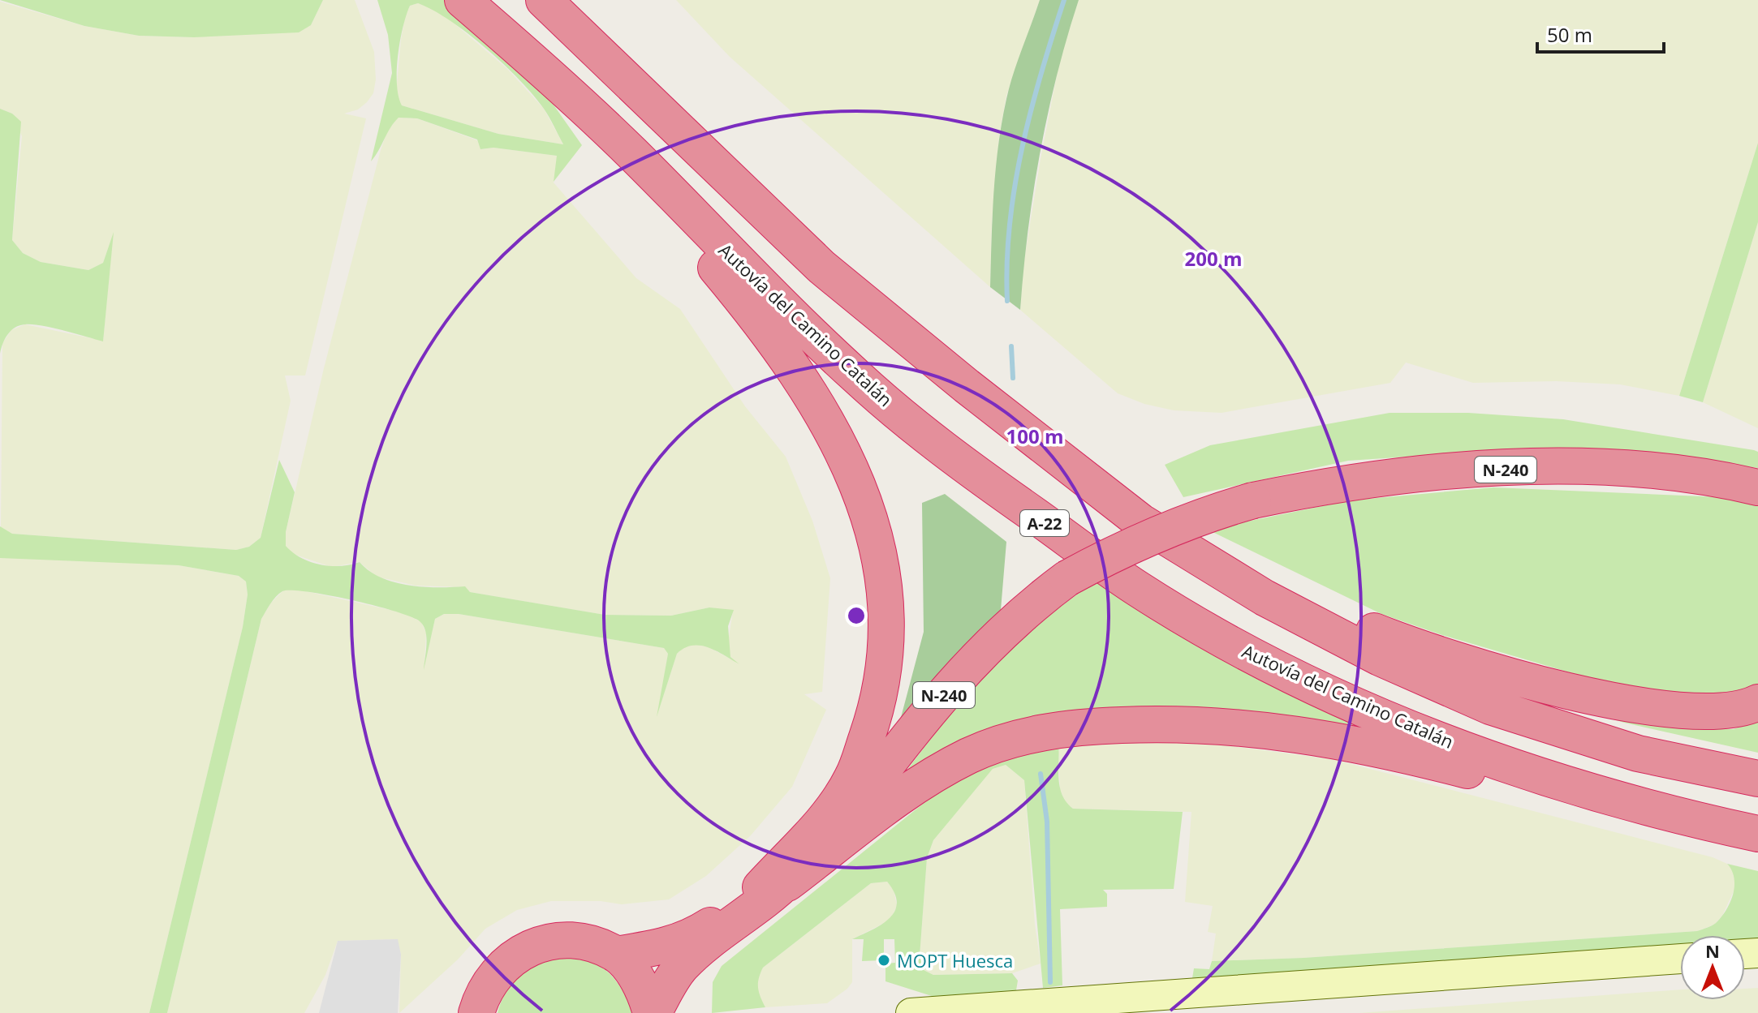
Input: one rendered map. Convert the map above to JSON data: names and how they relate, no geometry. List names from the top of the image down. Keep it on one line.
{"streets":{"highway":["Autovía del Camino Catalán","N-240","A-22"]},"places":["MOPT Huesca"],"scale_bar":"50 m","north":"top","rings":["200 m","100 m"]}
